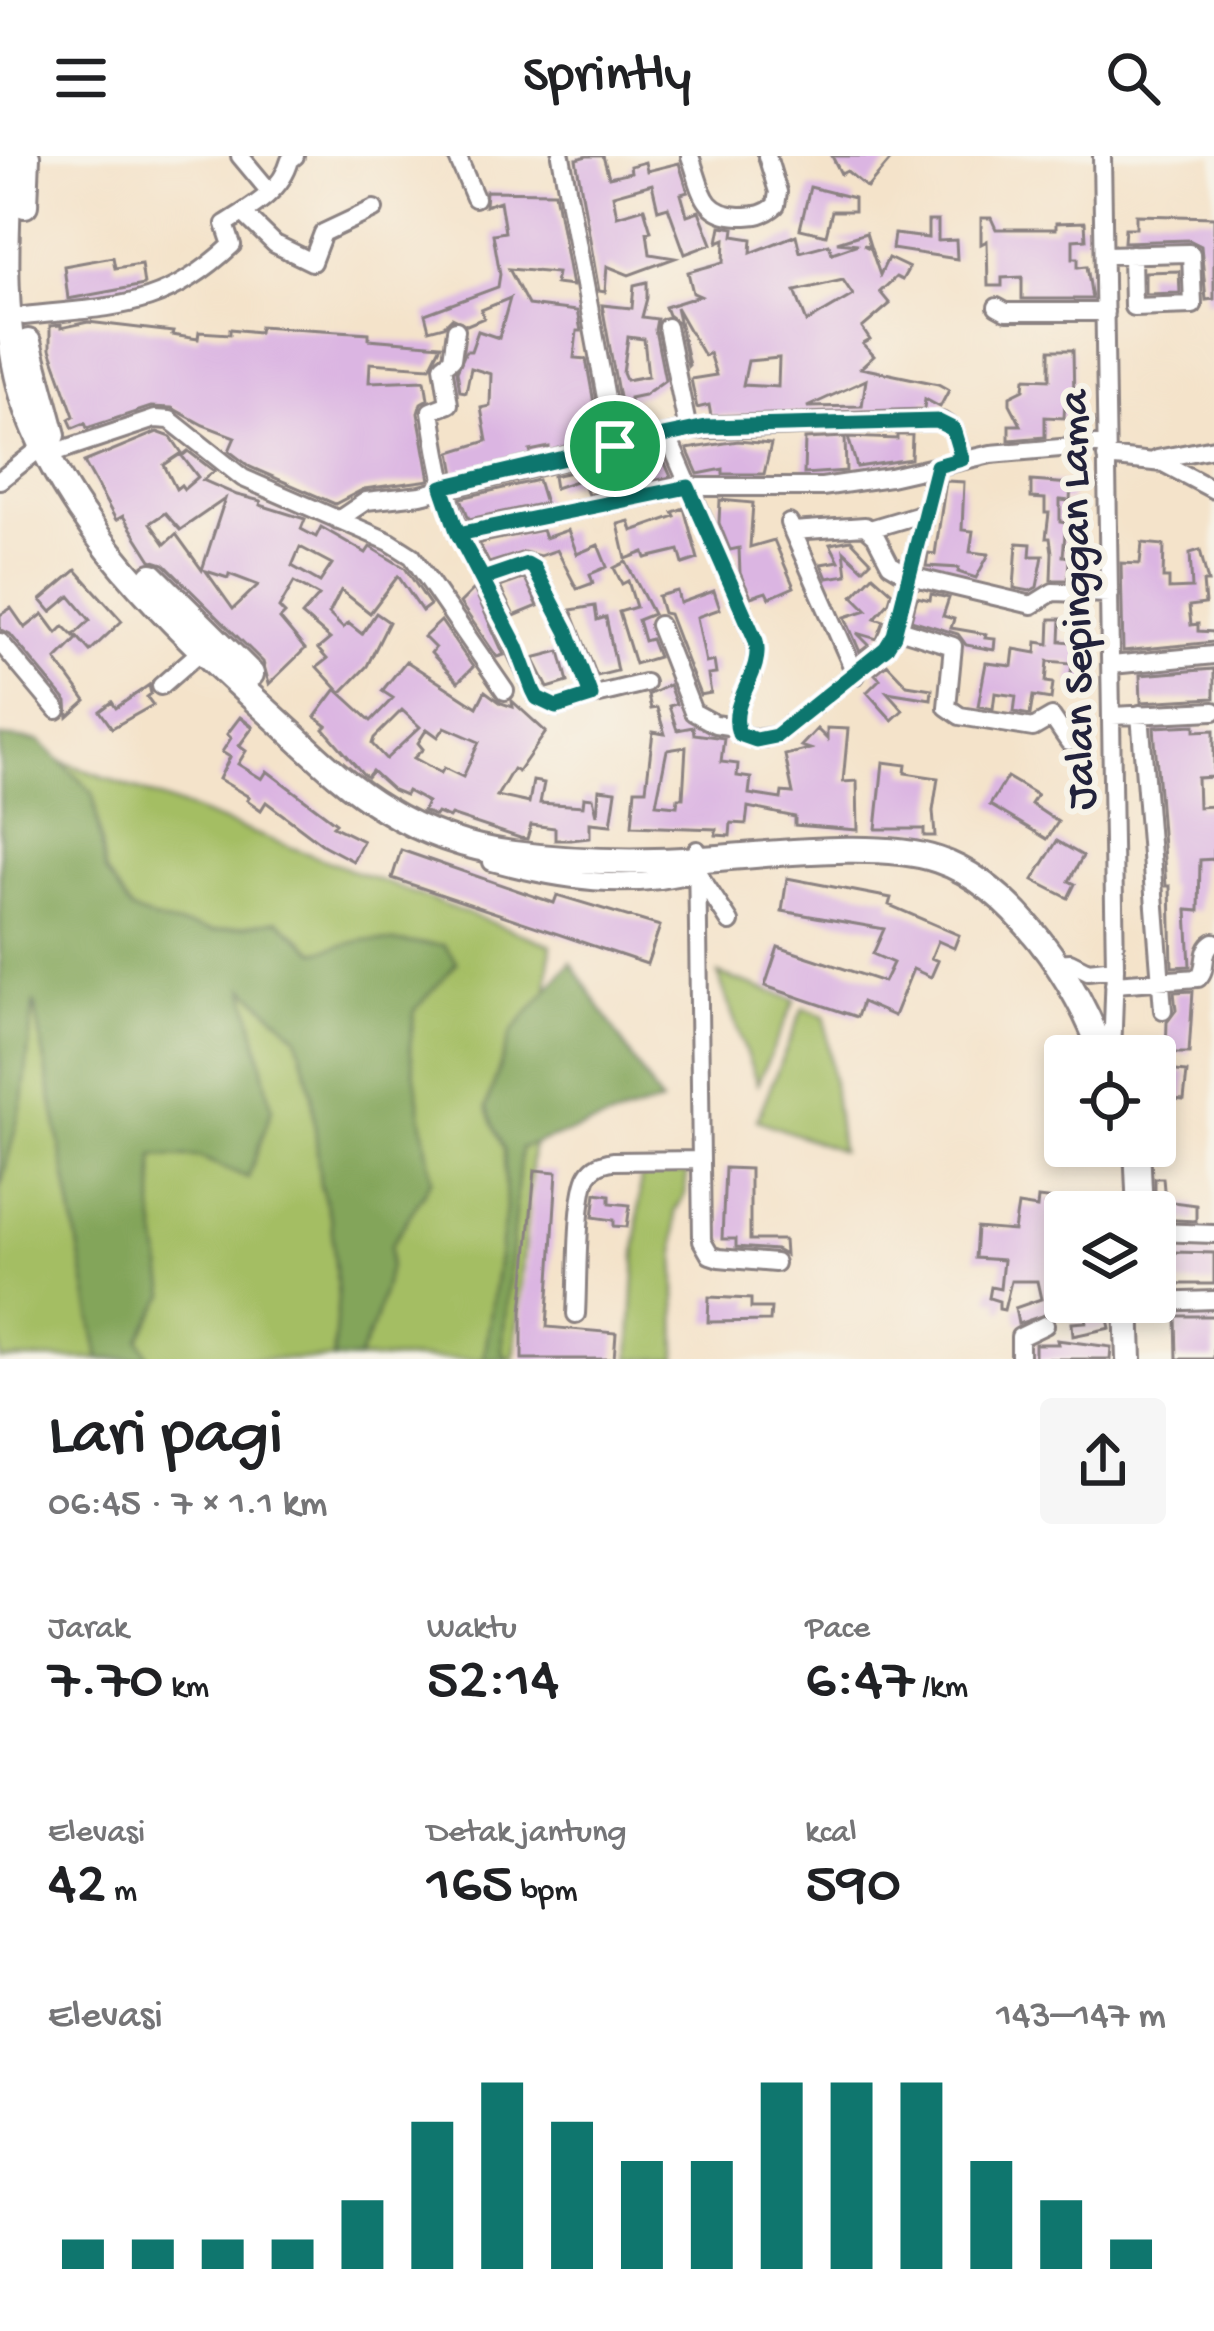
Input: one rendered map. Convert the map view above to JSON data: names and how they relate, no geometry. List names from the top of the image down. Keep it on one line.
{"streets":{"street":["Jalan Sepinggan Lama"]},"page":{"header":"Sprintly","heading":["Lari pagi","06:45 · 7 × 1.1 km"],"stats":[["Jarak","7.70 km"],["Waktu","52:14"],["Pace","6:47 /km"],["Elevasi","42 m"],["Detak jantung","165 bpm"],["kcal","590"]],"chart":["Elevasi","143–147 m"]}}
